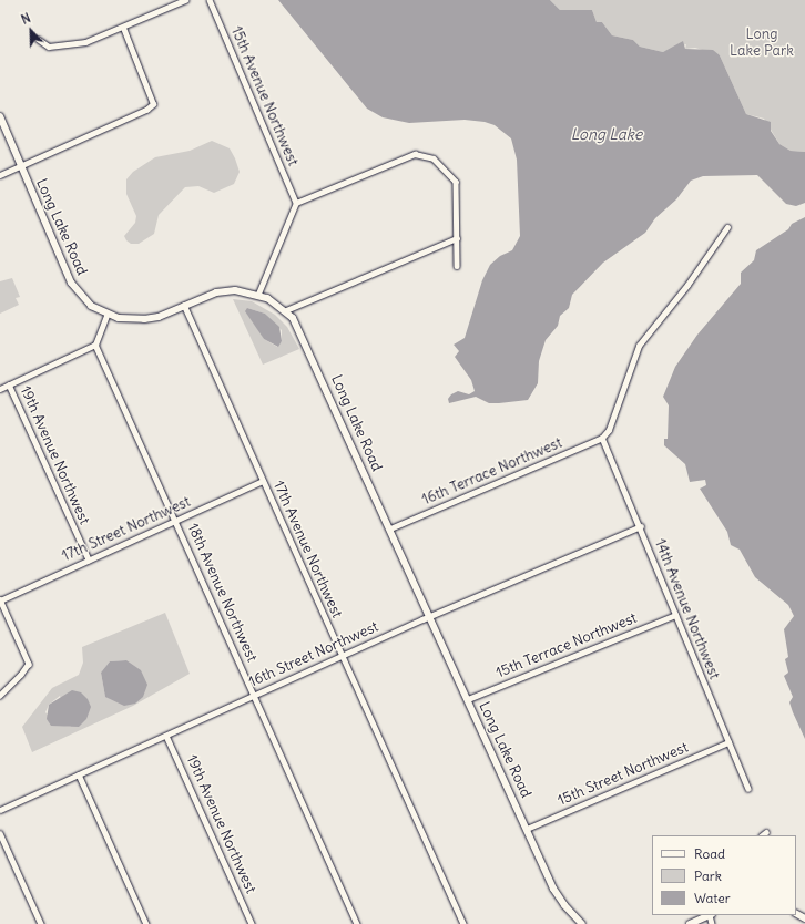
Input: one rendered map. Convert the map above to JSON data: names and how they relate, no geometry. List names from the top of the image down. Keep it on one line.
{"streets":{"street":["15th Avenue Northwest","Long Lake Road","19th Avenue Northwest","16th Terrace Northwest","17th Street Northwest","17th Avenue Northwest","18th Avenue Northwest","14th Avenue Northwest","15th Terrace Northwest","16th Street Northwest","15th Street Northwest"]},"crossings":[["Long Lake Road","16th Terrace Northwest"],["Long Lake Road","17th Avenue Northwest"],["Long Lake Road","15th Terrace Northwest"],["Long Lake Road","16th Street Northwest"],["Long Lake Road","15th Street Northwest"],["19th Avenue Northwest","17th Street Northwest"],["19th Avenue Northwest","16th Street Northwest"],["16th Terrace Northwest","14th Avenue Northwest"],["17th Street Northwest","17th Avenue Northwest"],["17th Street Northwest","18th Avenue Northwest"],["17th Avenue Northwest","16th Street Northwest"],["18th Avenue Northwest","16th Street Northwest"],["14th Avenue Northwest","15th Terrace Northwest"],["14th Avenue Northwest","16th Street Northwest"],["14th Avenue Northwest","15th Street Northwest"]],"water":["Long Lake"],"parks":["Long Lake Park"],"legend":["Road","Park","Water"],"north":"top left"}
